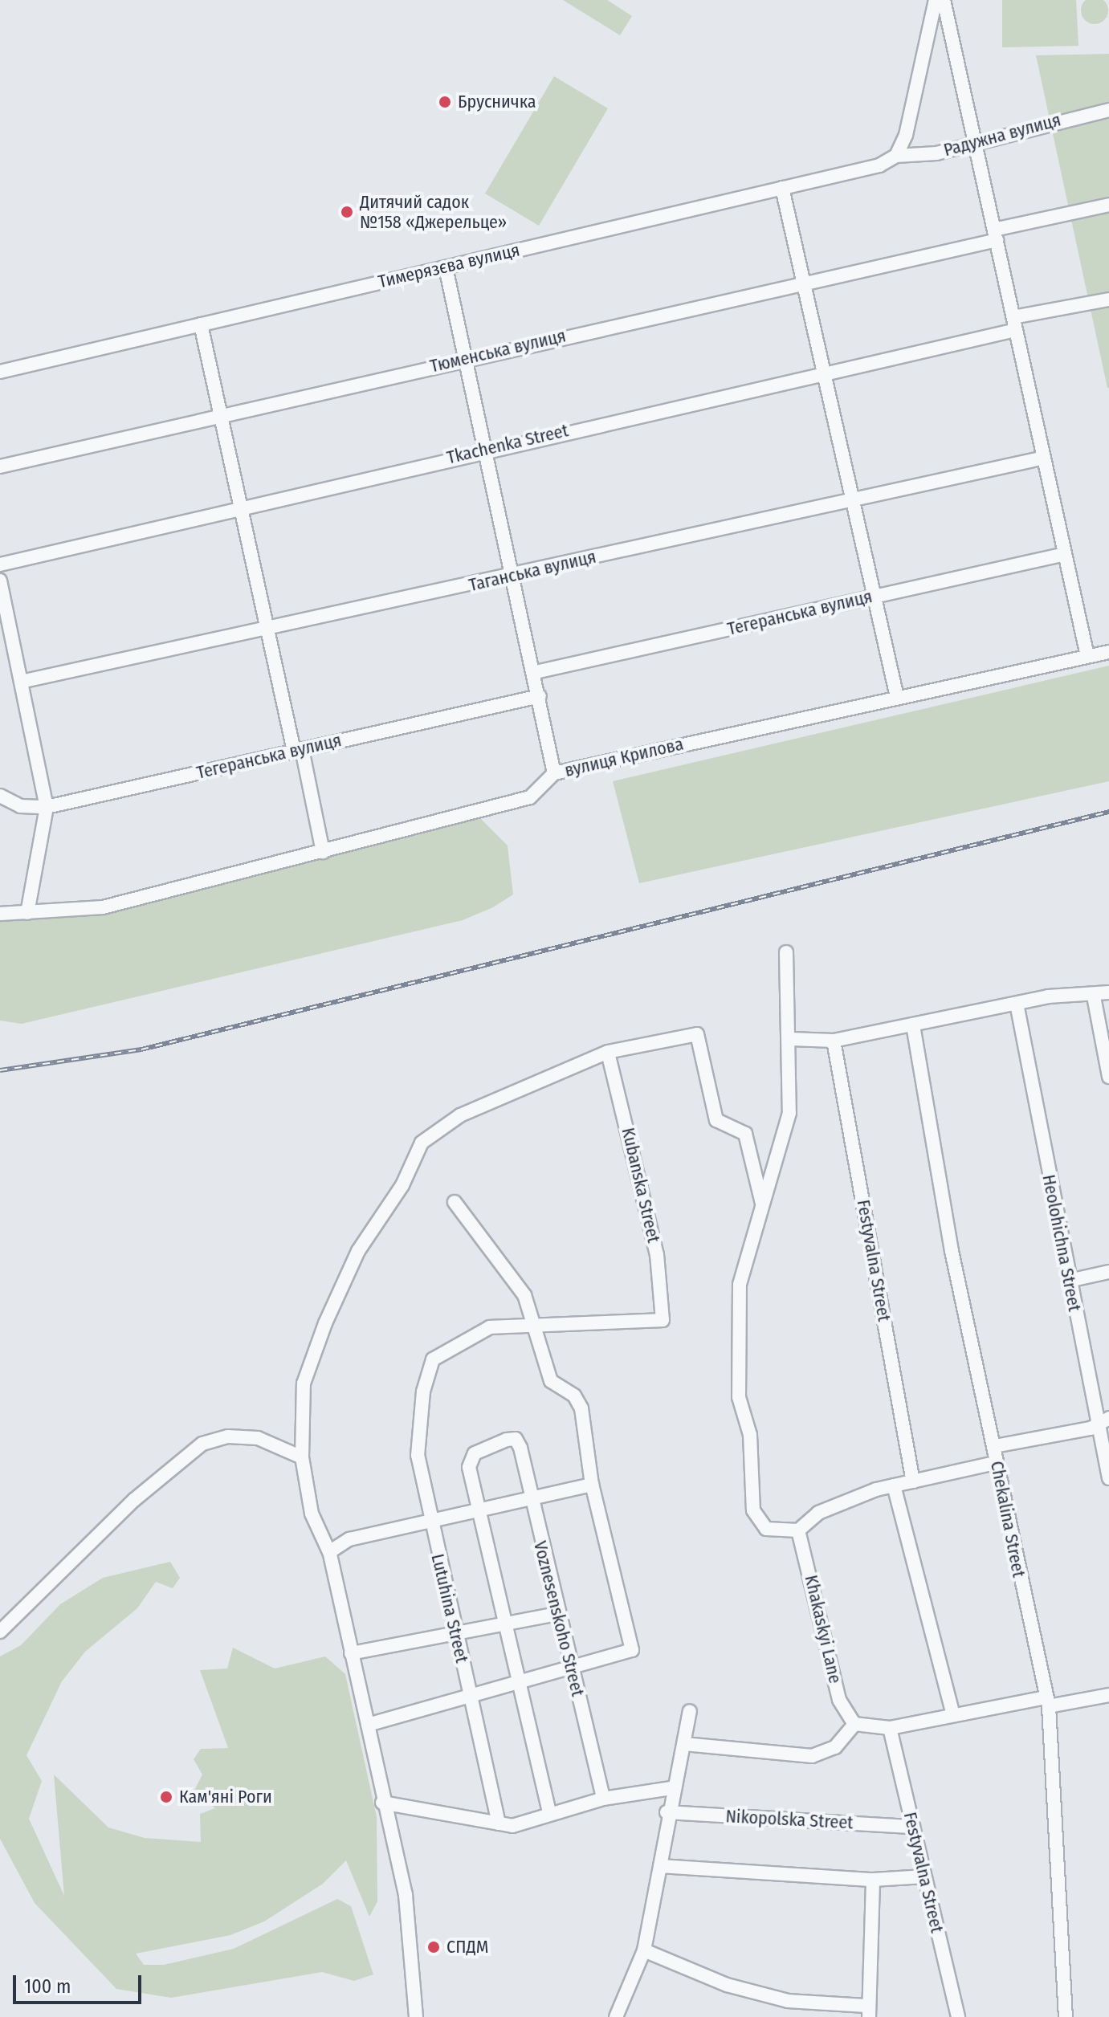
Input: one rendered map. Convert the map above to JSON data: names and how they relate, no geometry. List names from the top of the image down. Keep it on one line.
{"streets":{"street":["Радужна вулиця","Тимерязєва вулиця","Тюменська вулиця","Tkachenka Street","Таганська вулиця","Тегеранська вулиця","вулиця Крилова","Kubanska Street","Heolohichna Street","Festyvalna Street","Chekalina Street","Lutuhina Street","Voznesenskoho Street","Khakaskyi Lane","Nikopolska Street"]},"crossings":[["Радужна вулиця","Тимерязєва вулиця"],["Kubanska Street","Lutuhina Street"],["Festyvalna Street","Nikopolska Street"]],"places":["Брусничка","Дитячий садок №158 «Джерельце»","Кам'яні Роги","СПДМ"],"scale_bar":"100 m"}
